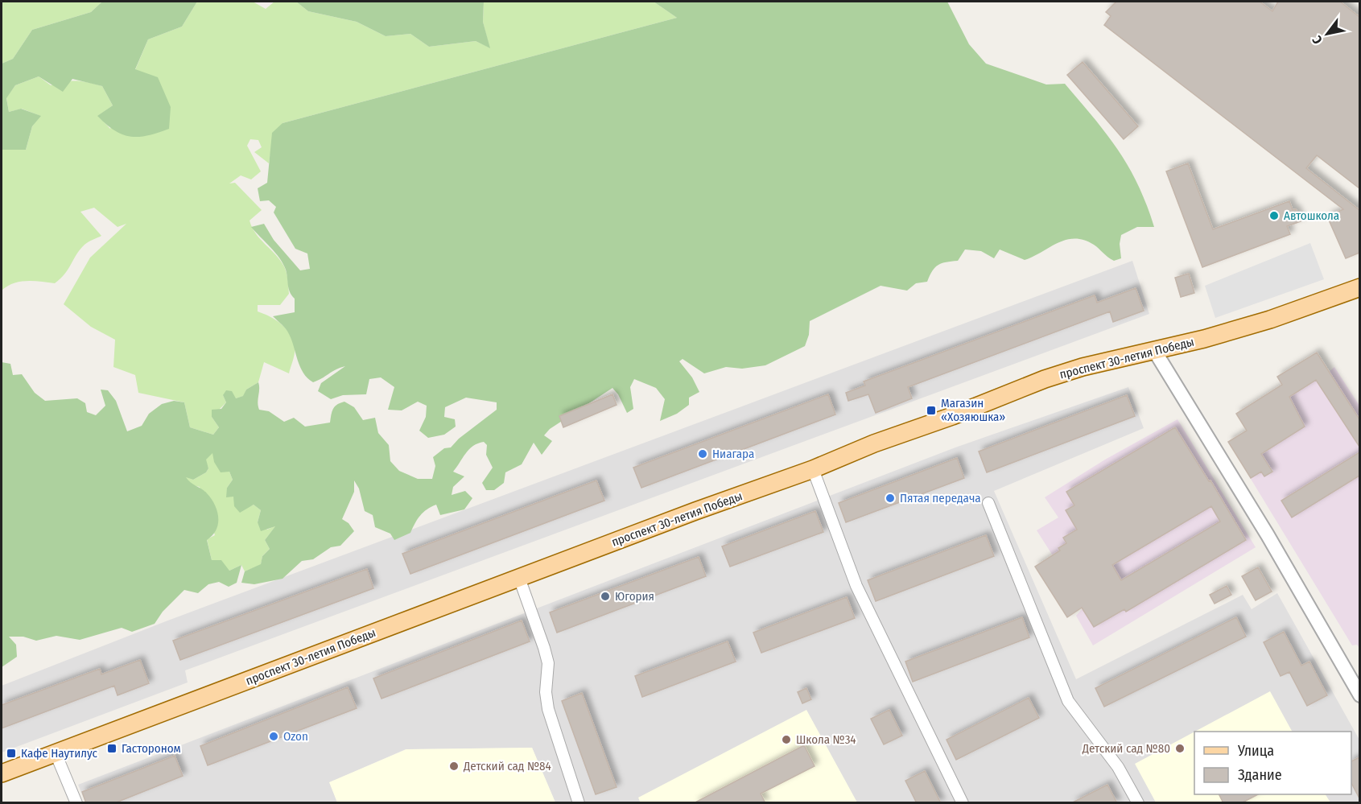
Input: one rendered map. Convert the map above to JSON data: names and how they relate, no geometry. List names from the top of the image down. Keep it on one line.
{"streets":{"main road":["проспект 30-летия Победы"]},"places":{"other":["Автошкола","Ниагара","Пятая передача","Югория","Ozon","Школа №34","Детский сад №80","Детский сад №84"],"transit":["Магазин «Хозяюшка»","Гастороном","Кафе Наутилус"]},"legend":["Улица","Здание"],"north":"bottom left"}
